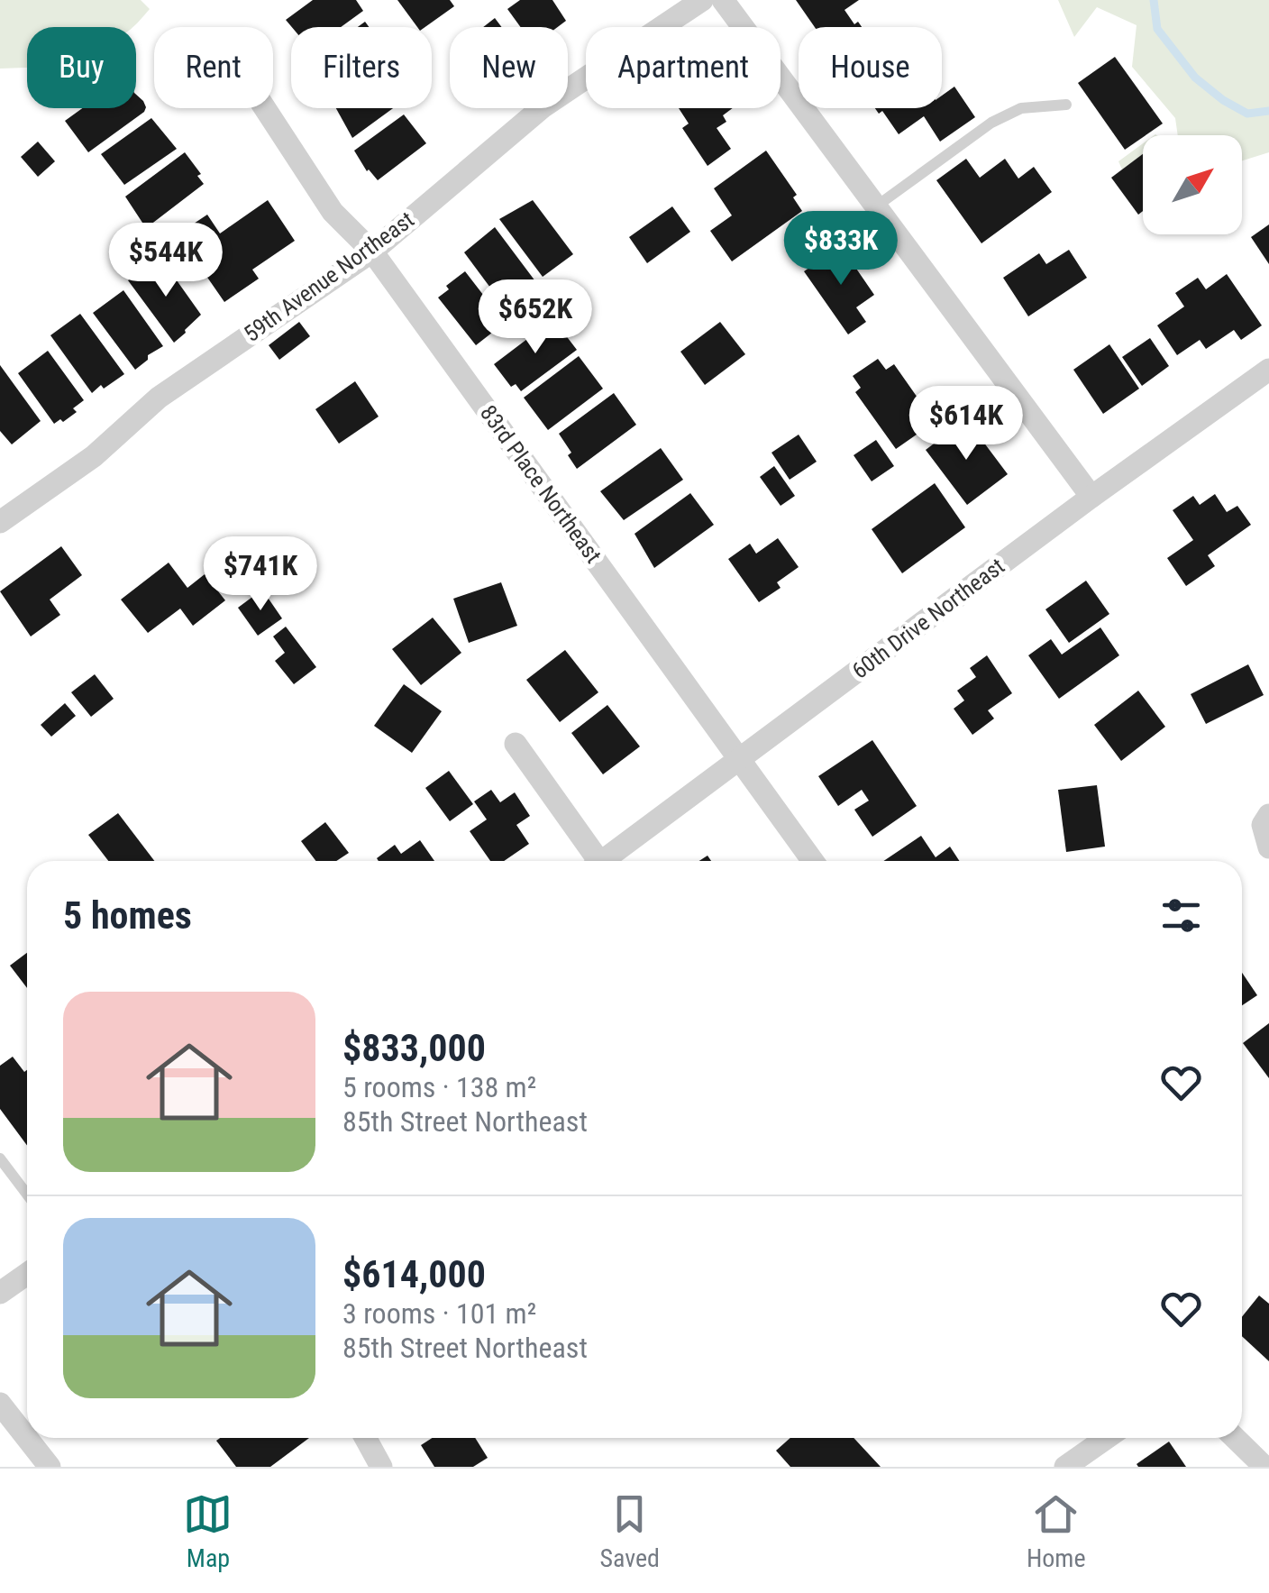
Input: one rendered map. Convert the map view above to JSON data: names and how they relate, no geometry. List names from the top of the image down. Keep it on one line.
{"streets":{"street":["59th Avenue Northeast","83rd Place Northeast","60th Drive Northeast"]},"crossings":[["59th Avenue Northeast","83rd Place Northeast"],["83rd Place Northeast","60th Drive Northeast"]],"north":"top right","page":{"chip":["Buy","Rent","Filters","New","Apartment","House"],"price":["$833K","$544K","$652K","$614K","$741K"],"heading":"5 homes","list":[{"name":"$833,000","note":"5 rooms · 138 m² · 85th Street Northeast"},{"name":"$614,000","note":"3 rooms · 101 m² · 85th Street Northeast"}],"tabs":["Map","Saved","Home"]}}
